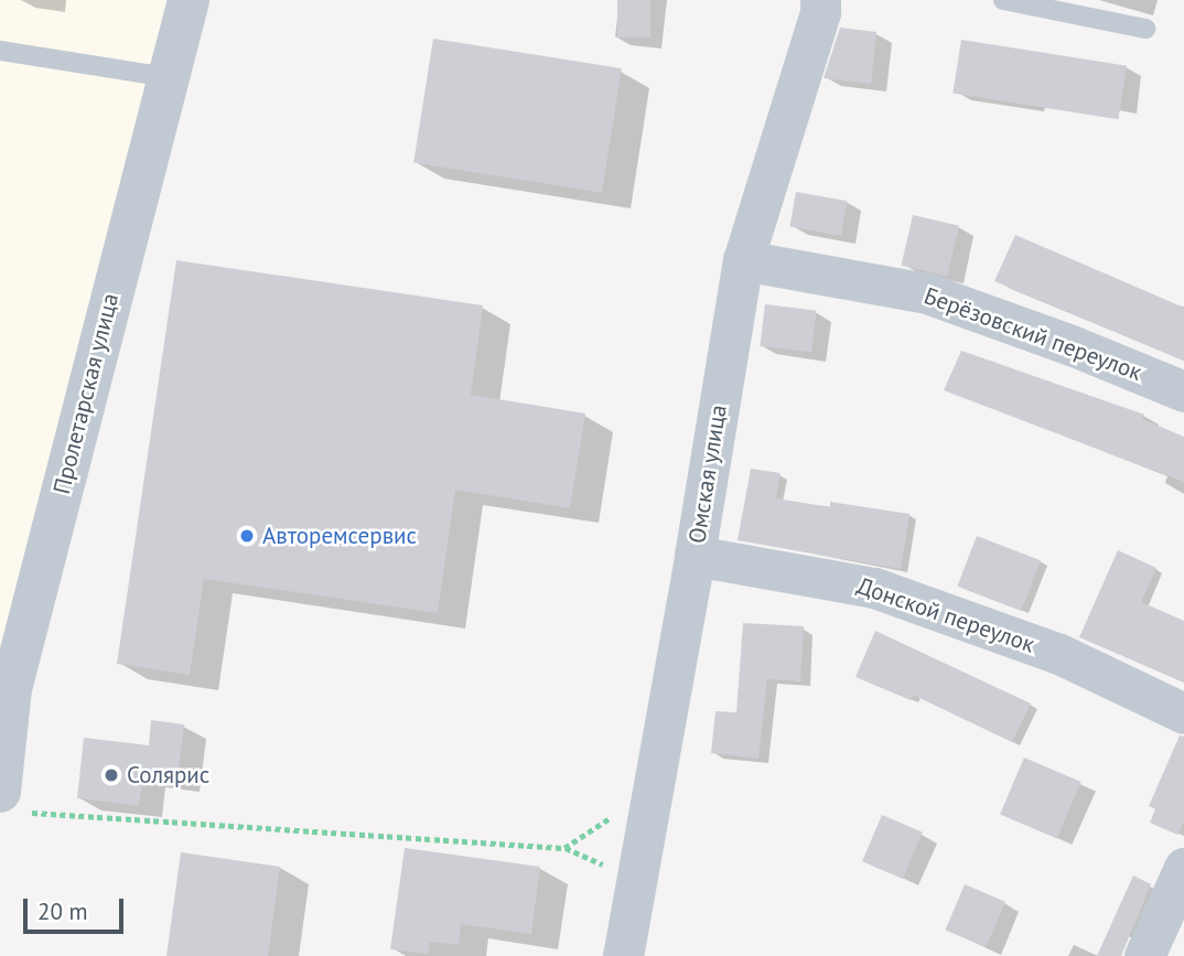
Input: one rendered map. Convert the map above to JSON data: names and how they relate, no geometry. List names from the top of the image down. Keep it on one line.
{"streets":{"street":["Берёзовский переулок","Пролетарская улица","Омская улица","Донской переулок"]},"crossings":[["Берёзовский переулок","Омская улица"],["Омская улица","Донской переулок"]],"places":["Авторемсервис","Солярис"],"scale_bar":"20 m"}
